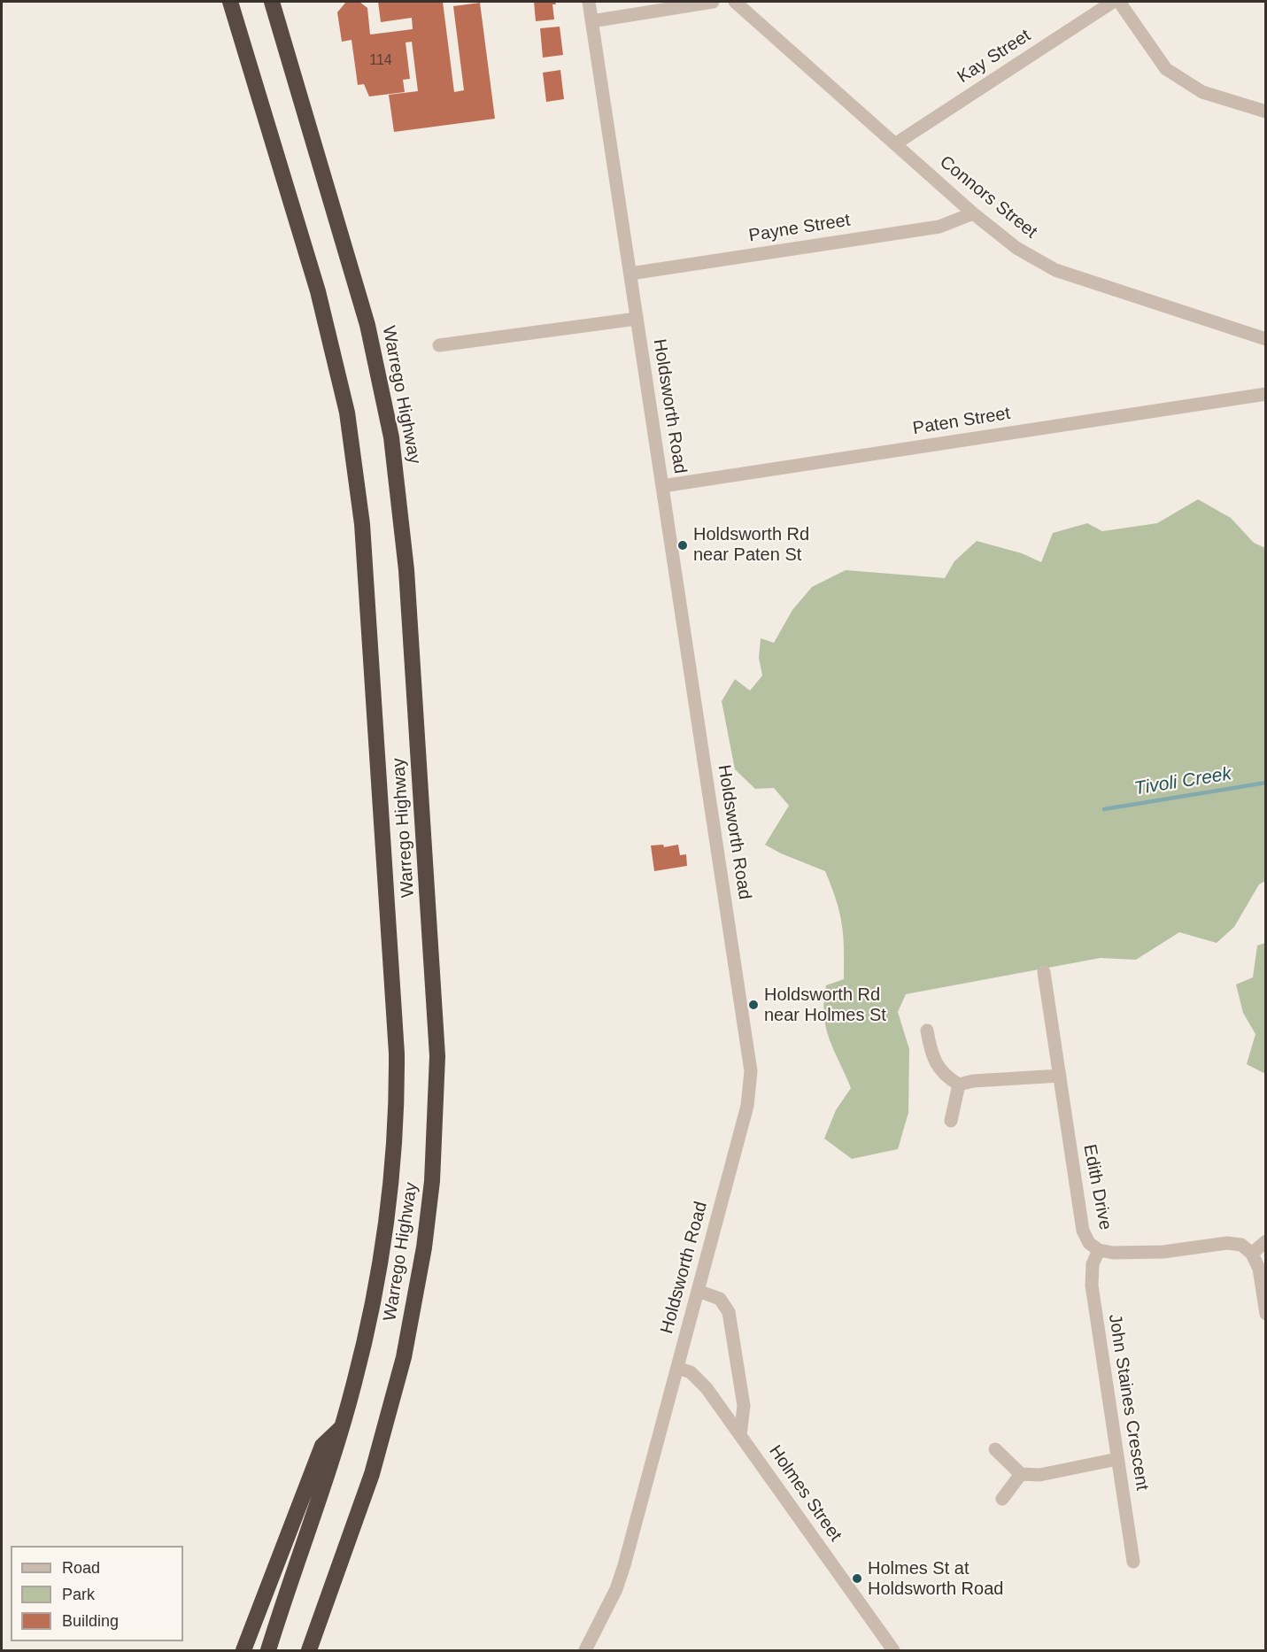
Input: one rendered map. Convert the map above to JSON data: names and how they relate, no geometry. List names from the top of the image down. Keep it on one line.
{"streets":{"highway":["Warrego Highway"],"street":["Kay Street","Connors Street","Payne Street","Holdsworth Road","Paten Street","Edith Drive","John Staines Crescent","Holmes Street"]},"crossings":[["Kay Street","Connors Street"],["Connors Street","Payne Street"],["Payne Street","Holdsworth Road"],["Holdsworth Road","Paten Street"],["Holdsworth Road","Holmes Street"],["Edith Drive","John Staines Crescent"]],"water":["Tivoli Creek"],"places":["Holdsworth Rd near Paten St","Holdsworth Rd near Holmes St","Holmes St at Holdsworth Road"],"house_numbers":["114"],"legend":["Road","Park","Building"]}
